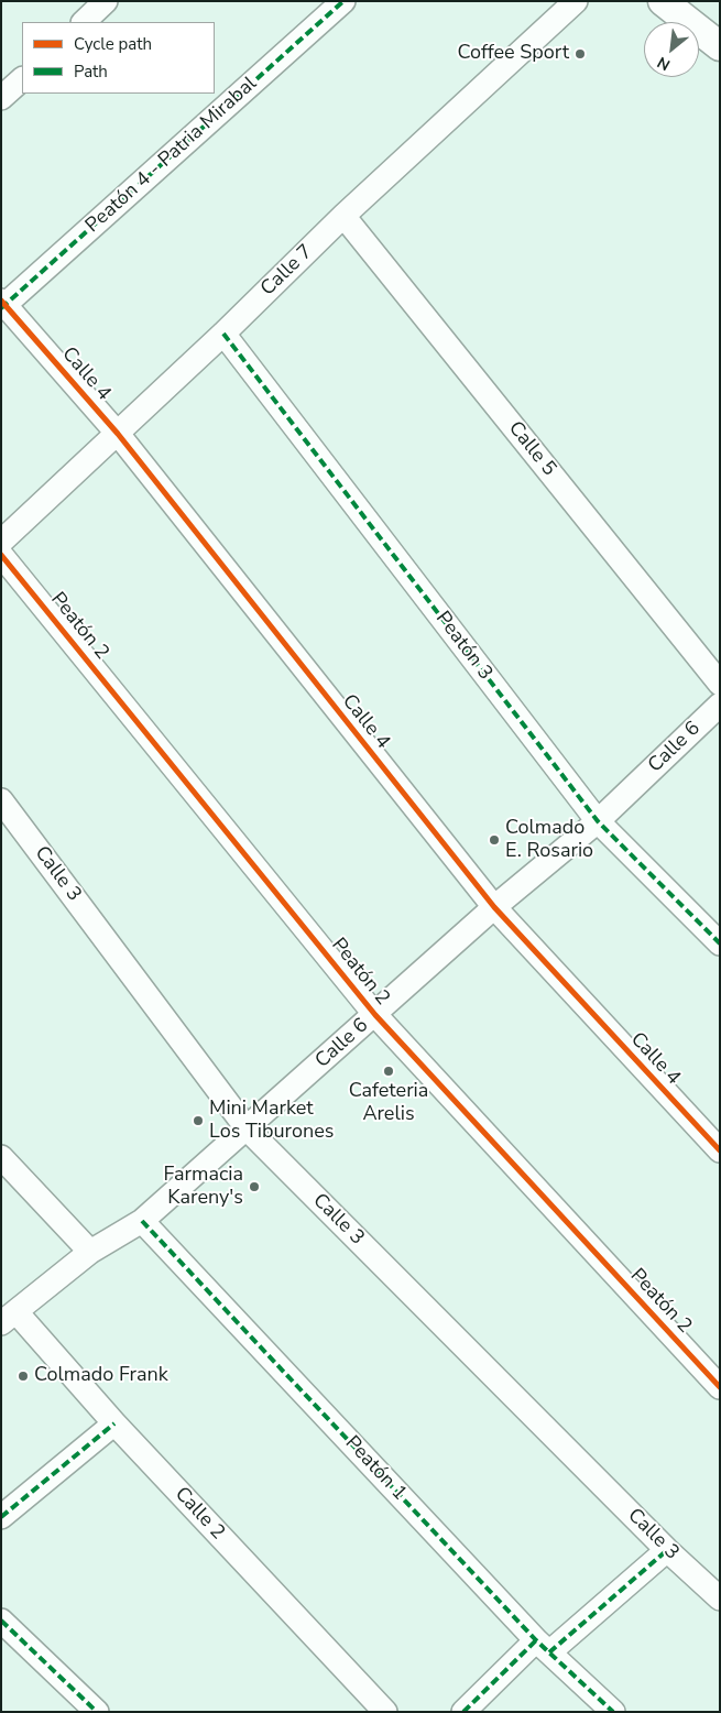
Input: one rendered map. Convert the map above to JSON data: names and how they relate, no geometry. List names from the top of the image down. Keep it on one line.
{"streets":{"street":["Peatón 4 - Patria Mirabal","Calle 7","Calle 4","Calle 5","Peatón 2","Peatón 3","Calle 6","Calle 3","Peatón 1","Calle 2"]},"crossings":[["Peatón 4 - Patria Mirabal","Calle 4"],["Calle 7","Calle 4"],["Calle 7","Calle 5"],["Calle 7","Peatón 3"],["Calle 4","Calle 6"],["Peatón 2","Calle 6"],["Peatón 3","Calle 6"],["Calle 6","Calle 3"],["Calle 6","Peatón 1"],["Calle 6","Calle 2"]],"places":["Coffee Sport","Colmado E. Rosario","Cafeteria Arelis","Mini Market Los Tiburones","Farmacia Kareny's","Colmado Frank"],"legend":["Cycle path","Path"],"north":"bottom left"}
